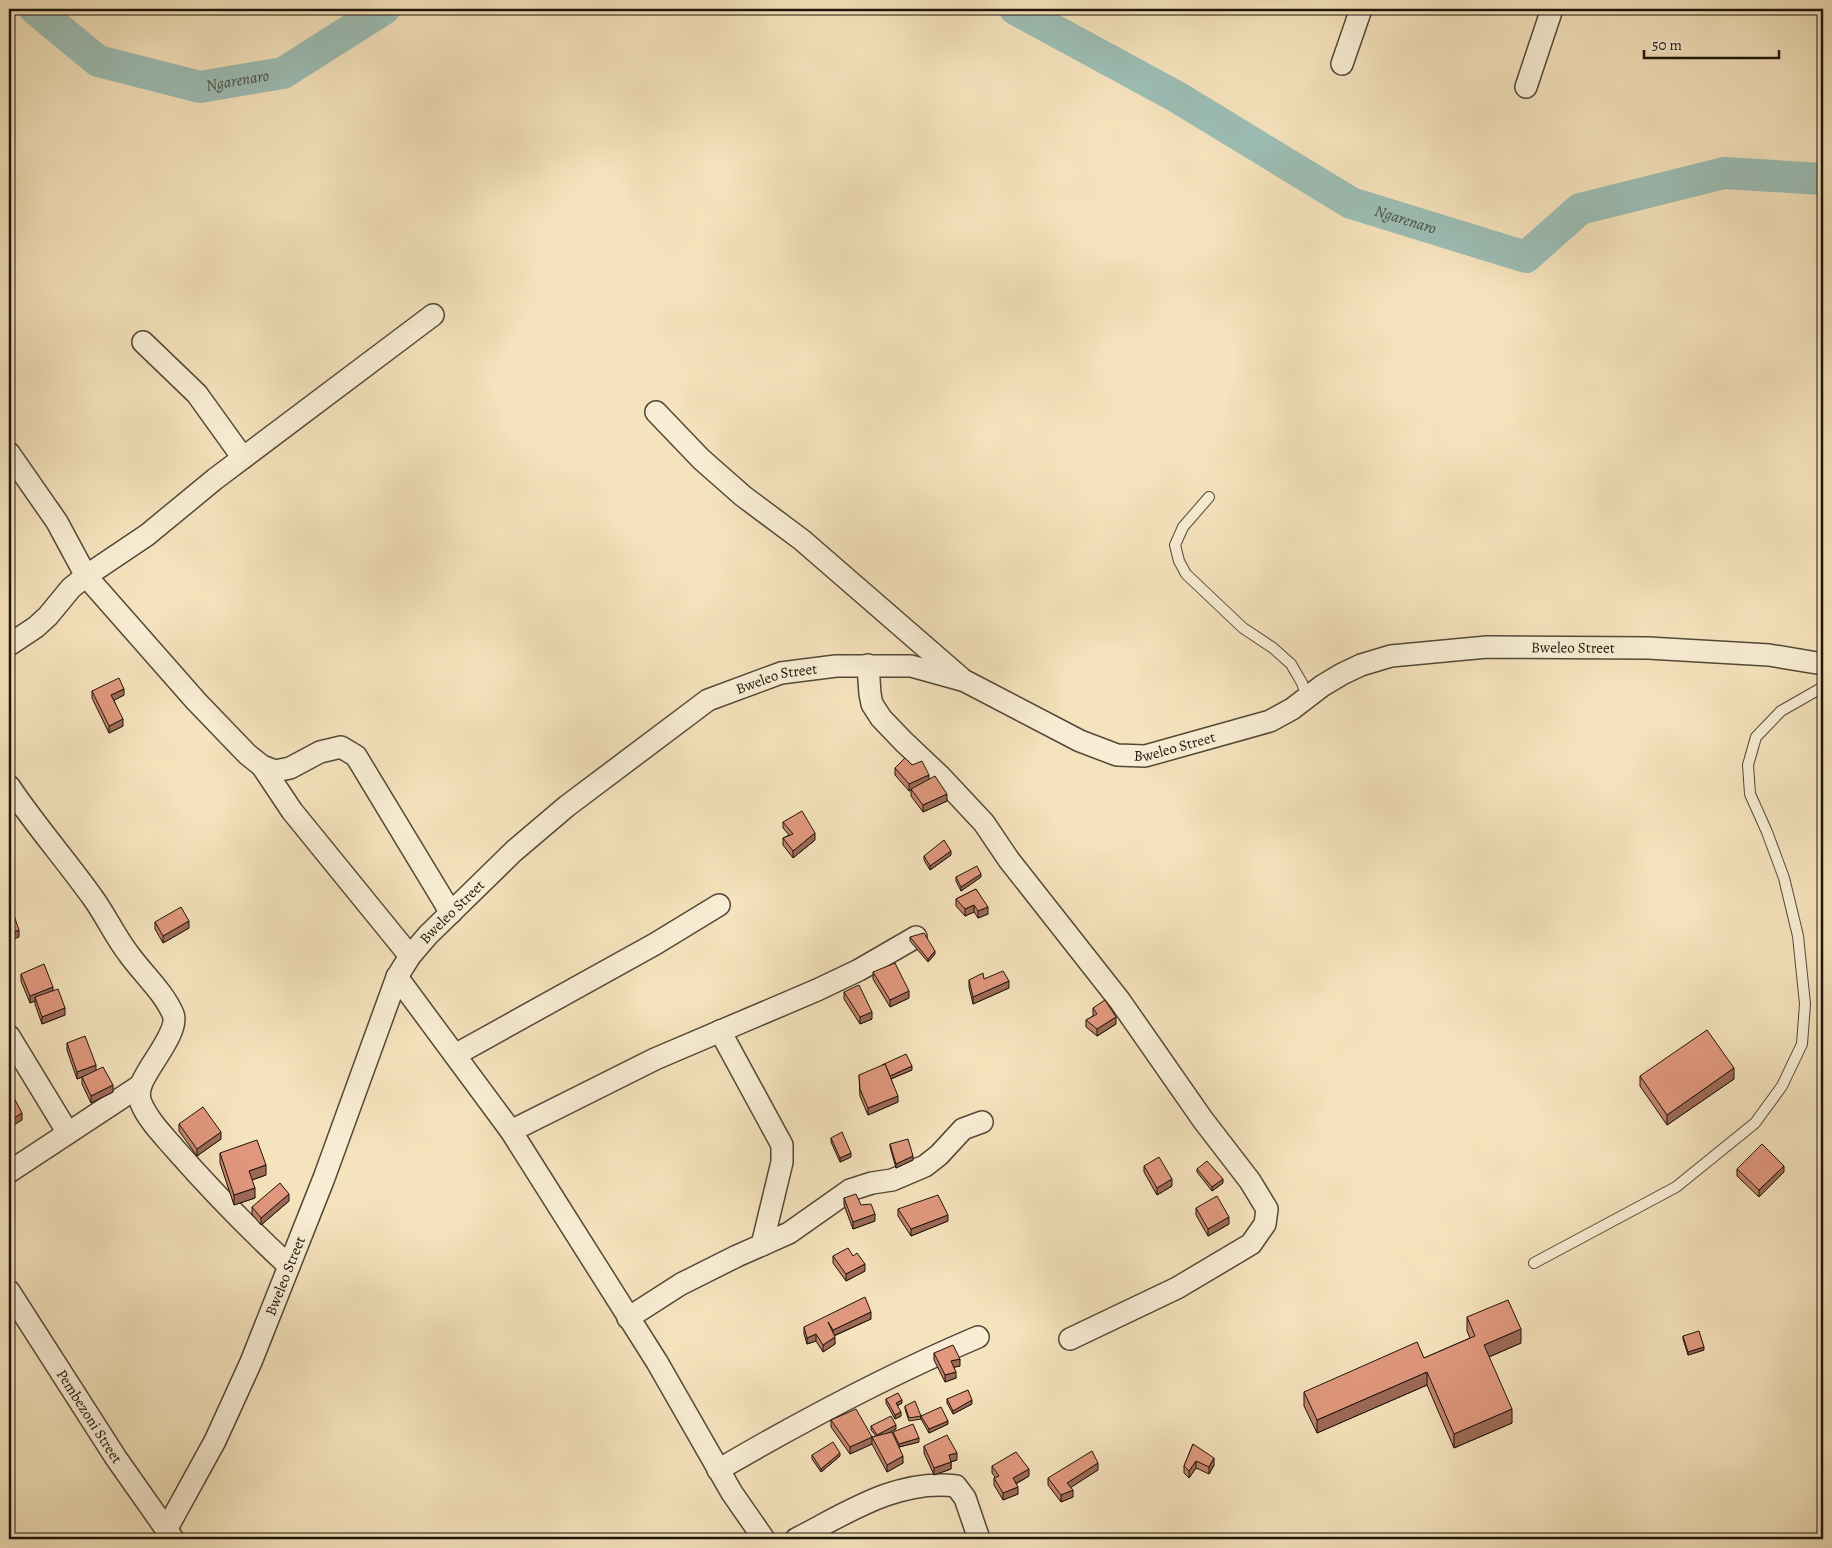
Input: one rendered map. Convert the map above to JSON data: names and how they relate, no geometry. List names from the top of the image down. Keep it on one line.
{"streets":{"street":["Bweleo Street","Pembezoni Street"]},"crossings":[["Bweleo Street","Pembezoni Street"]],"water":["Ngarenaro"],"scale_bar":"50 m"}
